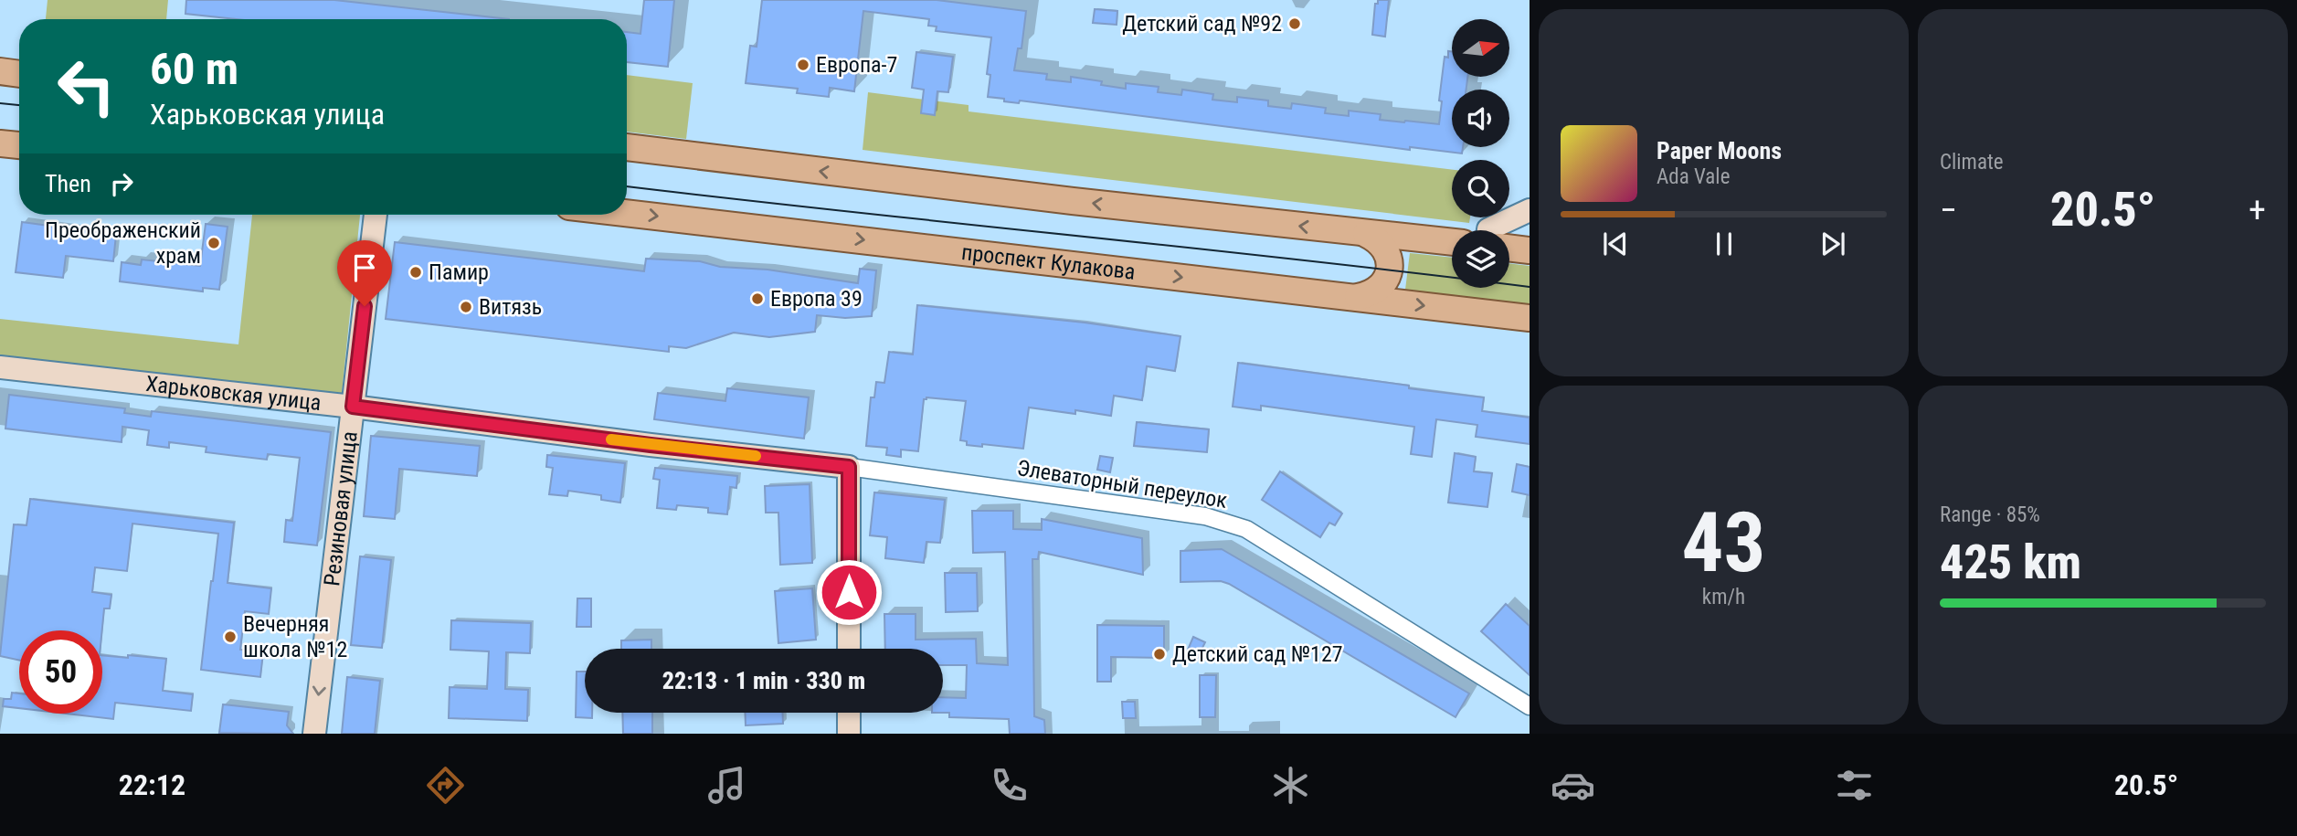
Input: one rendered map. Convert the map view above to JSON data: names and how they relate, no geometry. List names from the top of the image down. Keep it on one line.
{"streets":{"main road":["проспект Кулакова","Харьковская улица","Резиновая улица"],"street":["Элеваторный переулок"]},"crossings":[["Харьковская улица","Элеваторный переулок"],["Харьковская улица","Резиновая улица"]],"one_way":["Резиновая улица"],"places":["Детский сад №92","Европа-7","Преображенский храм","Памир","Европа 39","Витязь","Вечерняя школа №12","Детский сад №127"],"north":"right","page":{"tile":["Climate",["43","km/h"],["Range · 85%","425 km"]],"turn":["60 m","Харьковская улица"],"song":["Paper Moons","Ada Vale"],"then":"Then","heat":["−","20.5°","+"],"limit":"50","trip":"22:13 · 1 min · 330 m","tabs":["22:12","20.5°"]}}
